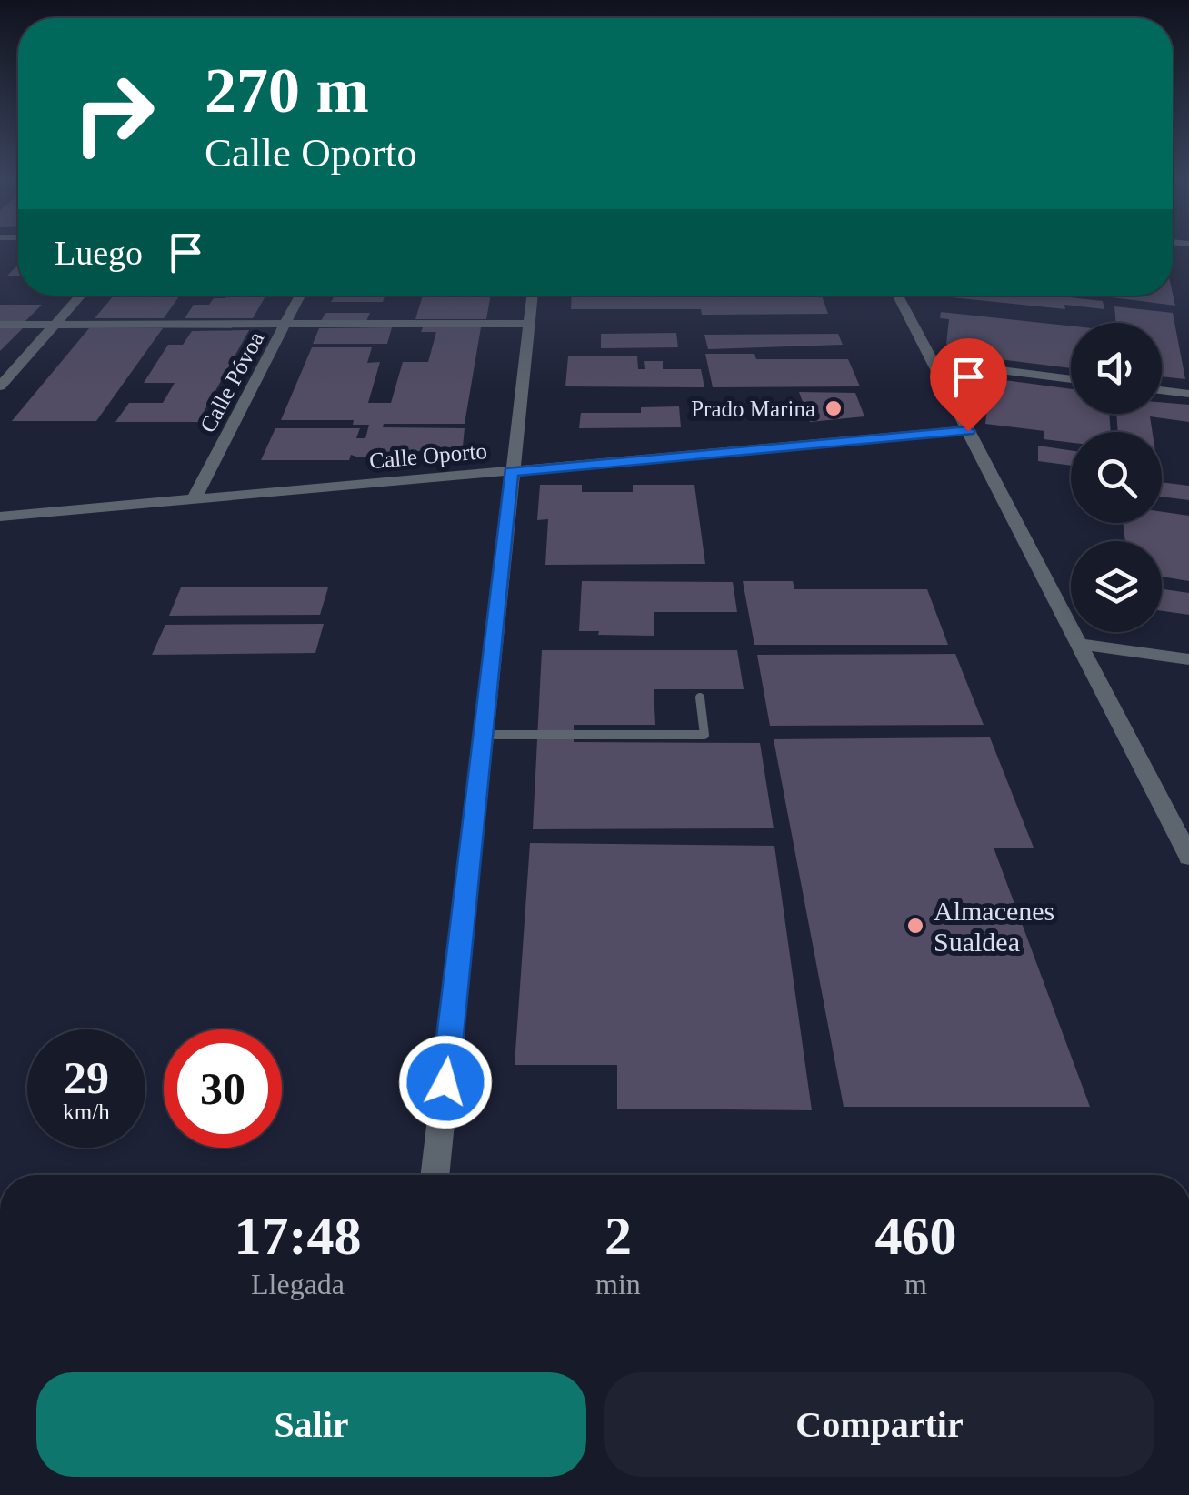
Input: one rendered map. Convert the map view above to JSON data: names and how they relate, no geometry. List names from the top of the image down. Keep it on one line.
{"streets":{"street":["Calle Póvoa","Calle Oporto"]},"crossings":[["Calle Póvoa","Calle Oporto"]],"places":["Prado Marina","Almacenes Sualdea"],"page":{"turn":["270 m","Calle Oporto"],"then":"Luego","speed":"29 km/h","limit":"30","eta":["17:48","Llegada","2","min","460","m"],"buttons":["Salir","Compartir"]}}
